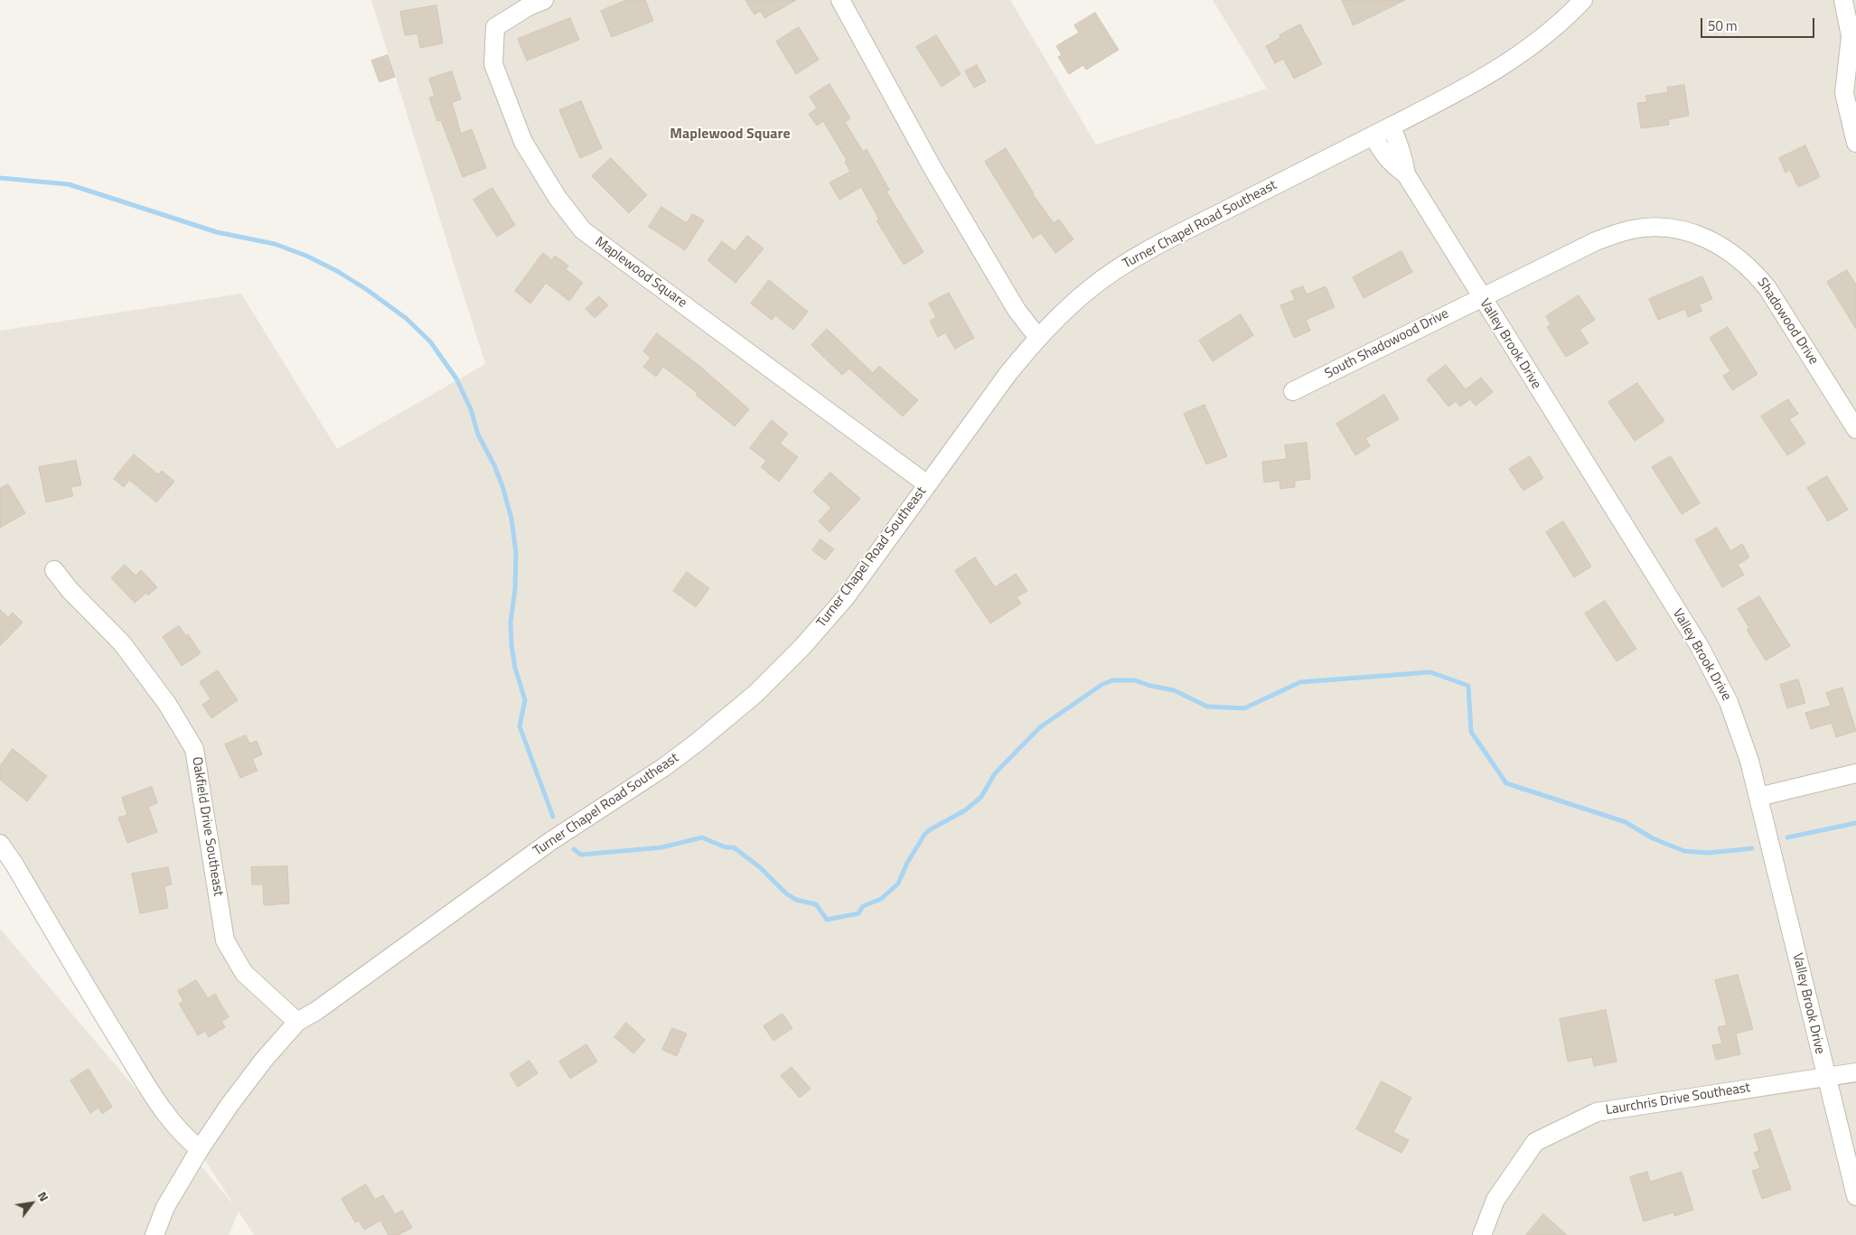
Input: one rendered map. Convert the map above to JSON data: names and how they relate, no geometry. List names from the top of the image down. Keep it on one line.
{"streets":{"street":["Turner Chapel Road Southeast","Maplewood Square","Shadowood Drive","South Shadowood Drive","Valley Brook Drive","Oakfield Drive Southeast","Laurchris Drive Southeast"]},"crossings":[["Turner Chapel Road Southeast","Maplewood Square"],["Turner Chapel Road Southeast","Valley Brook Drive"],["Turner Chapel Road Southeast","Oakfield Drive Southeast"],["Shadowood Drive","South Shadowood Drive"],["Shadowood Drive","Valley Brook Drive"],["South Shadowood Drive","Valley Brook Drive"],["Valley Brook Drive","Laurchris Drive Southeast"]],"districts":["Maplewood Square"],"scale_bar":"50 m","north":"top right"}
